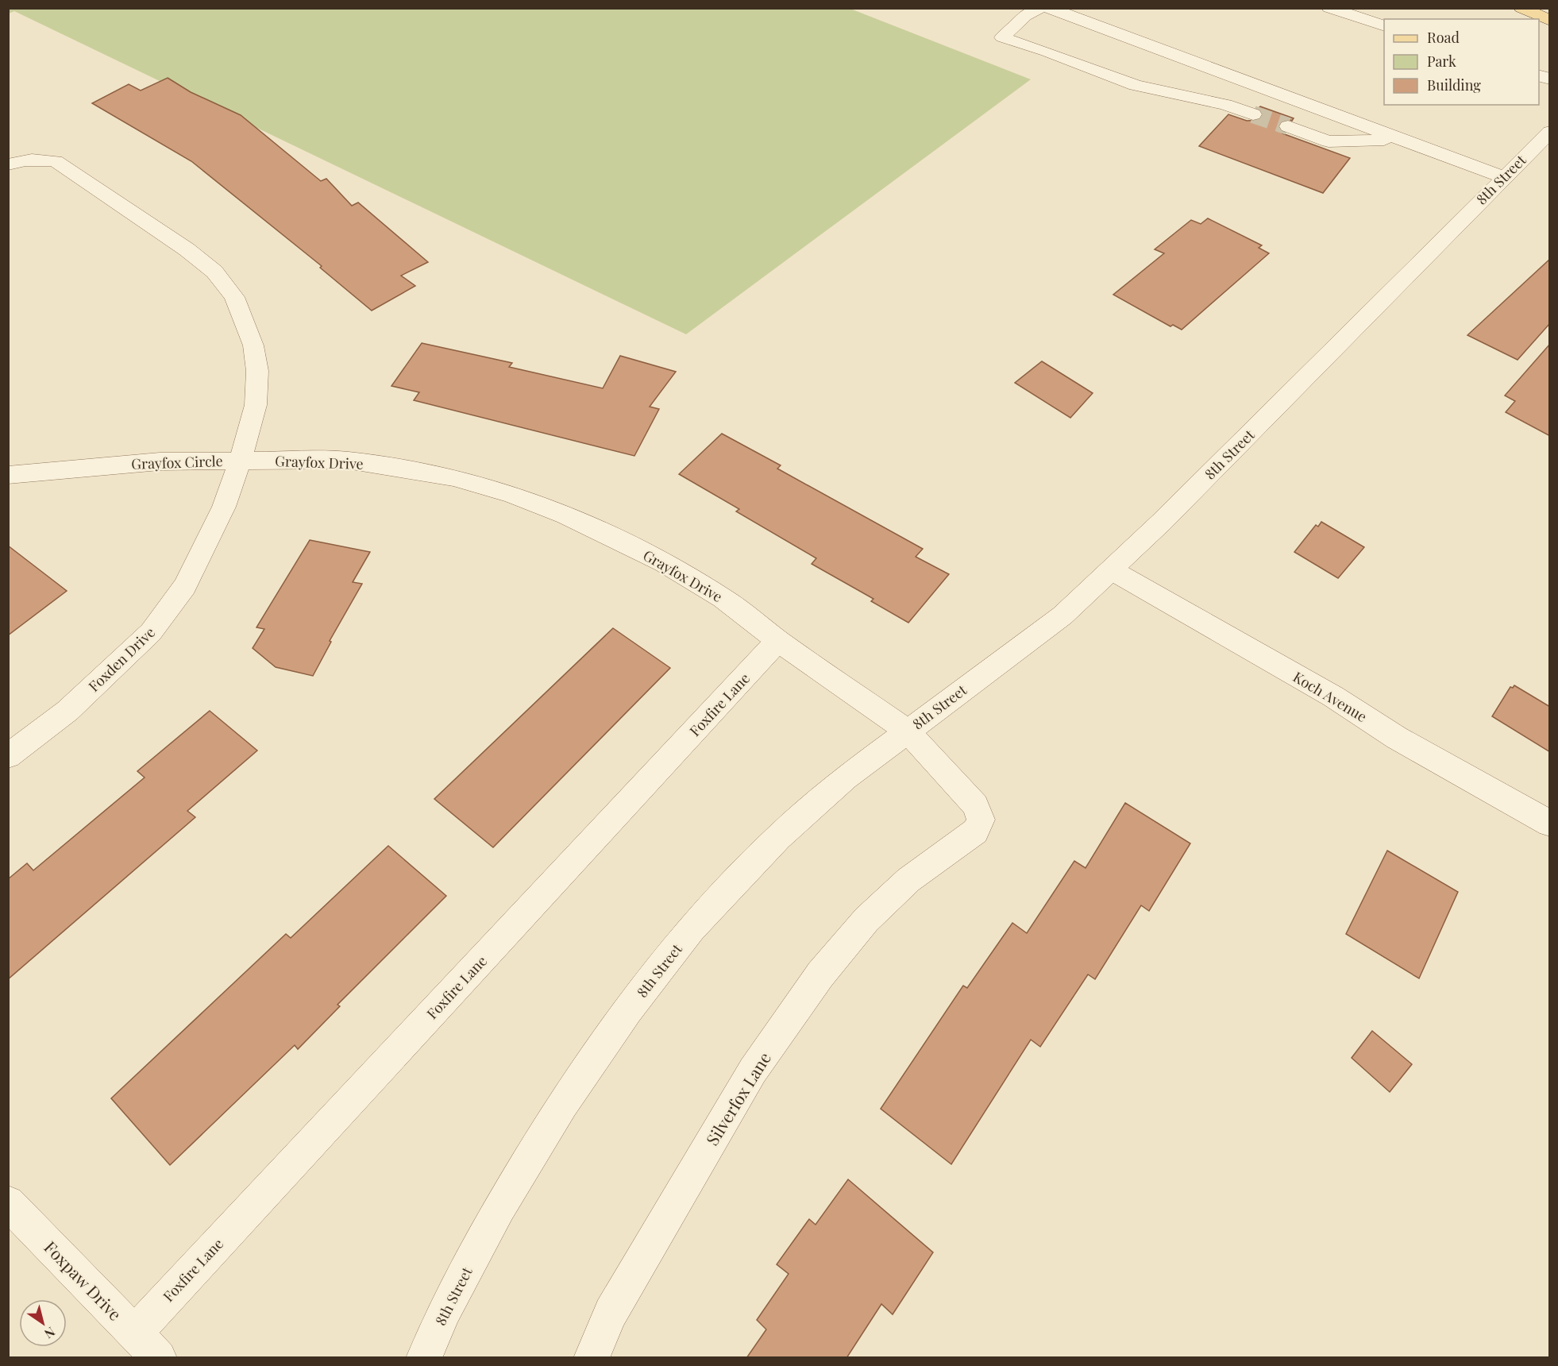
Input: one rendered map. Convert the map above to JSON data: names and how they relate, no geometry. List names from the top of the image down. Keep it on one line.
{"streets":{"street":["8th Street","Grayfox Circle","Grayfox Drive","Foxden Drive","Koch Avenue","Foxfire Lane","Silverfox Lane","Foxpaw Drive"]},"crossings":[["8th Street","Grayfox Drive"],["8th Street","Koch Avenue"],["Grayfox Circle","Grayfox Drive"],["Grayfox Circle","Foxden Drive"],["Grayfox Drive","Foxden Drive"],["Grayfox Drive","Foxfire Lane"],["Grayfox Drive","Silverfox Lane"],["Foxfire Lane","Foxpaw Drive"]],"legend":["Road","Park","Building"],"north":"bottom right"}
